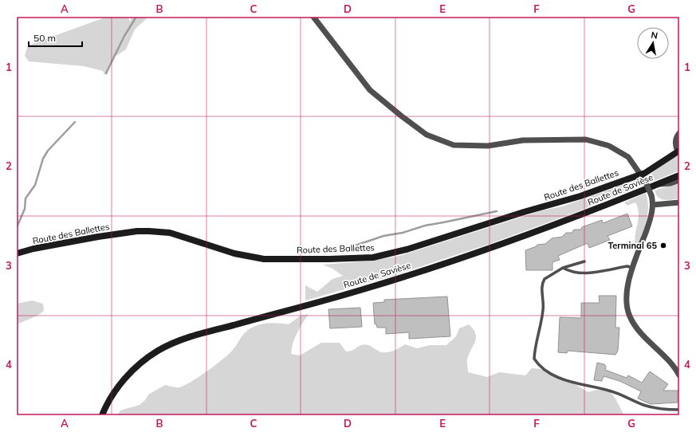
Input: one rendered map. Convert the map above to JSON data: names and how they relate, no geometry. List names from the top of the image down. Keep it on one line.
{"streets":{"street":["Route des Ballettes","Route de Savièse"]},"places":["Terminal 65"],"scale_bar":"50 m","north":"top","grid":{"columns":["A","B","C","D","E","F","G"],"rows":["1","2","3","4"]}}
